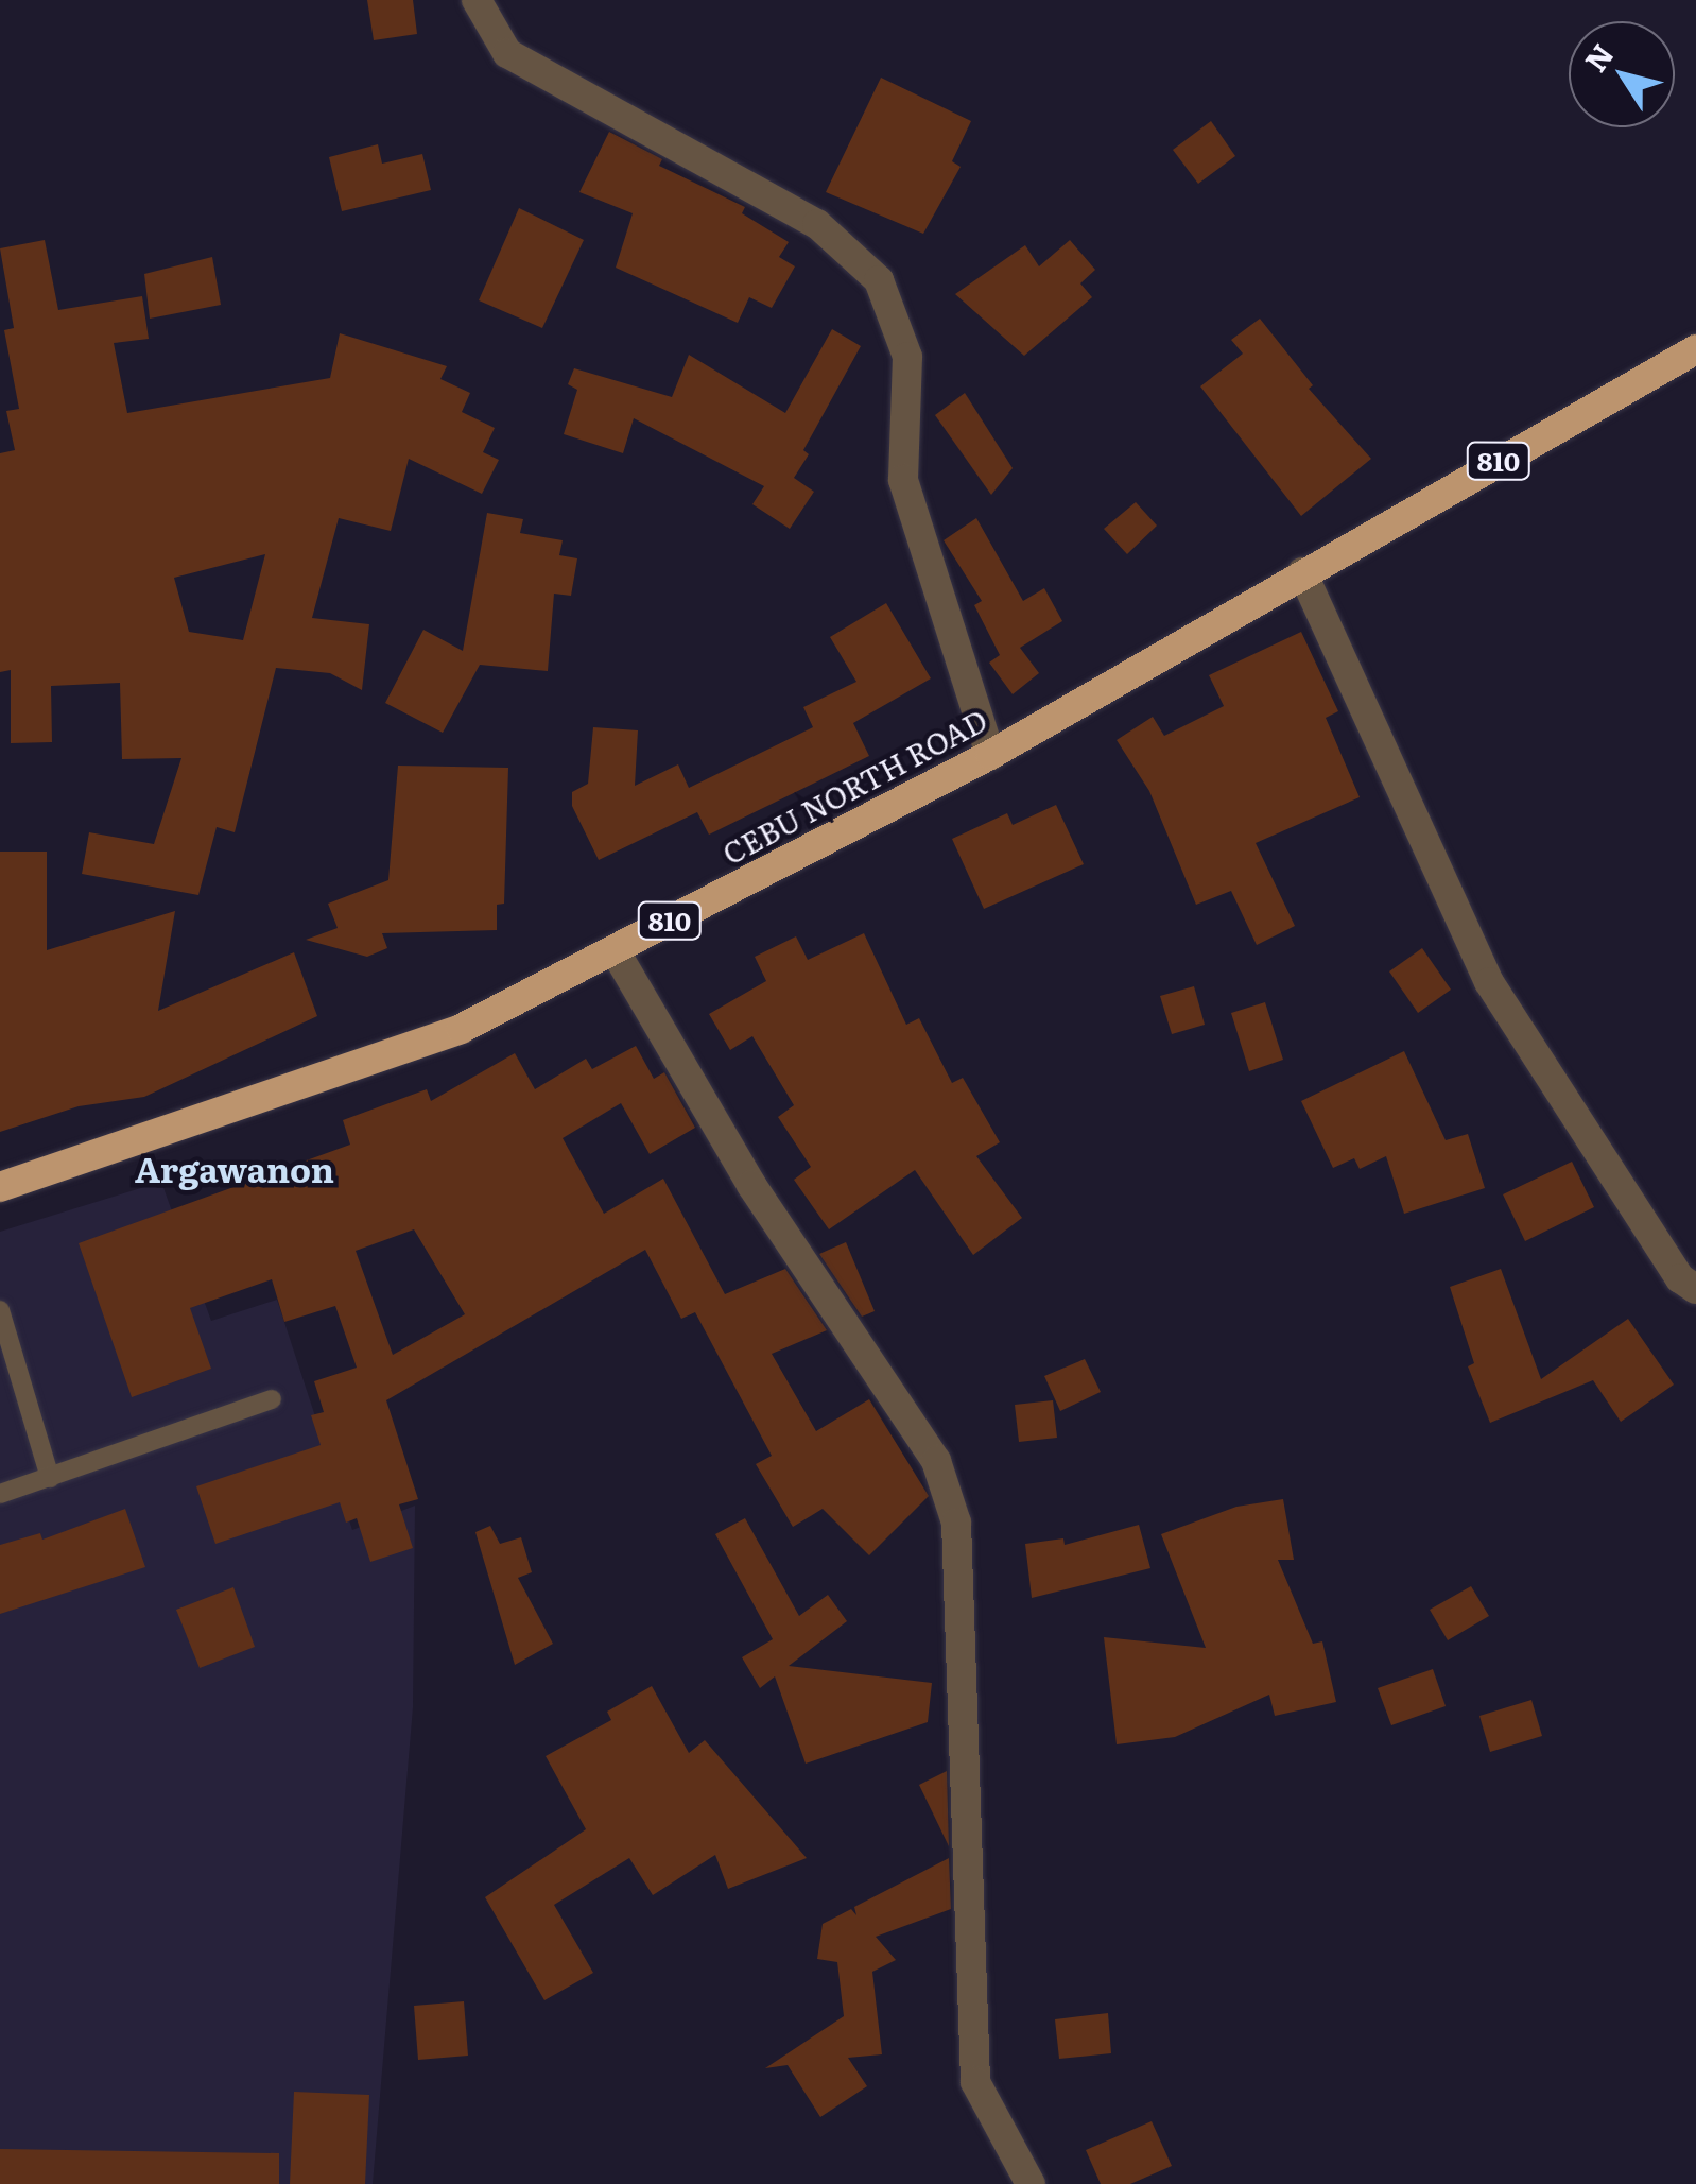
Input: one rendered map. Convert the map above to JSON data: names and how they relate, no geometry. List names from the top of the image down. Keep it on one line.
{"streets":{"highway":["810","CEBU NORTH ROAD"]},"districts":["Argawanon"],"north":"top left"}
